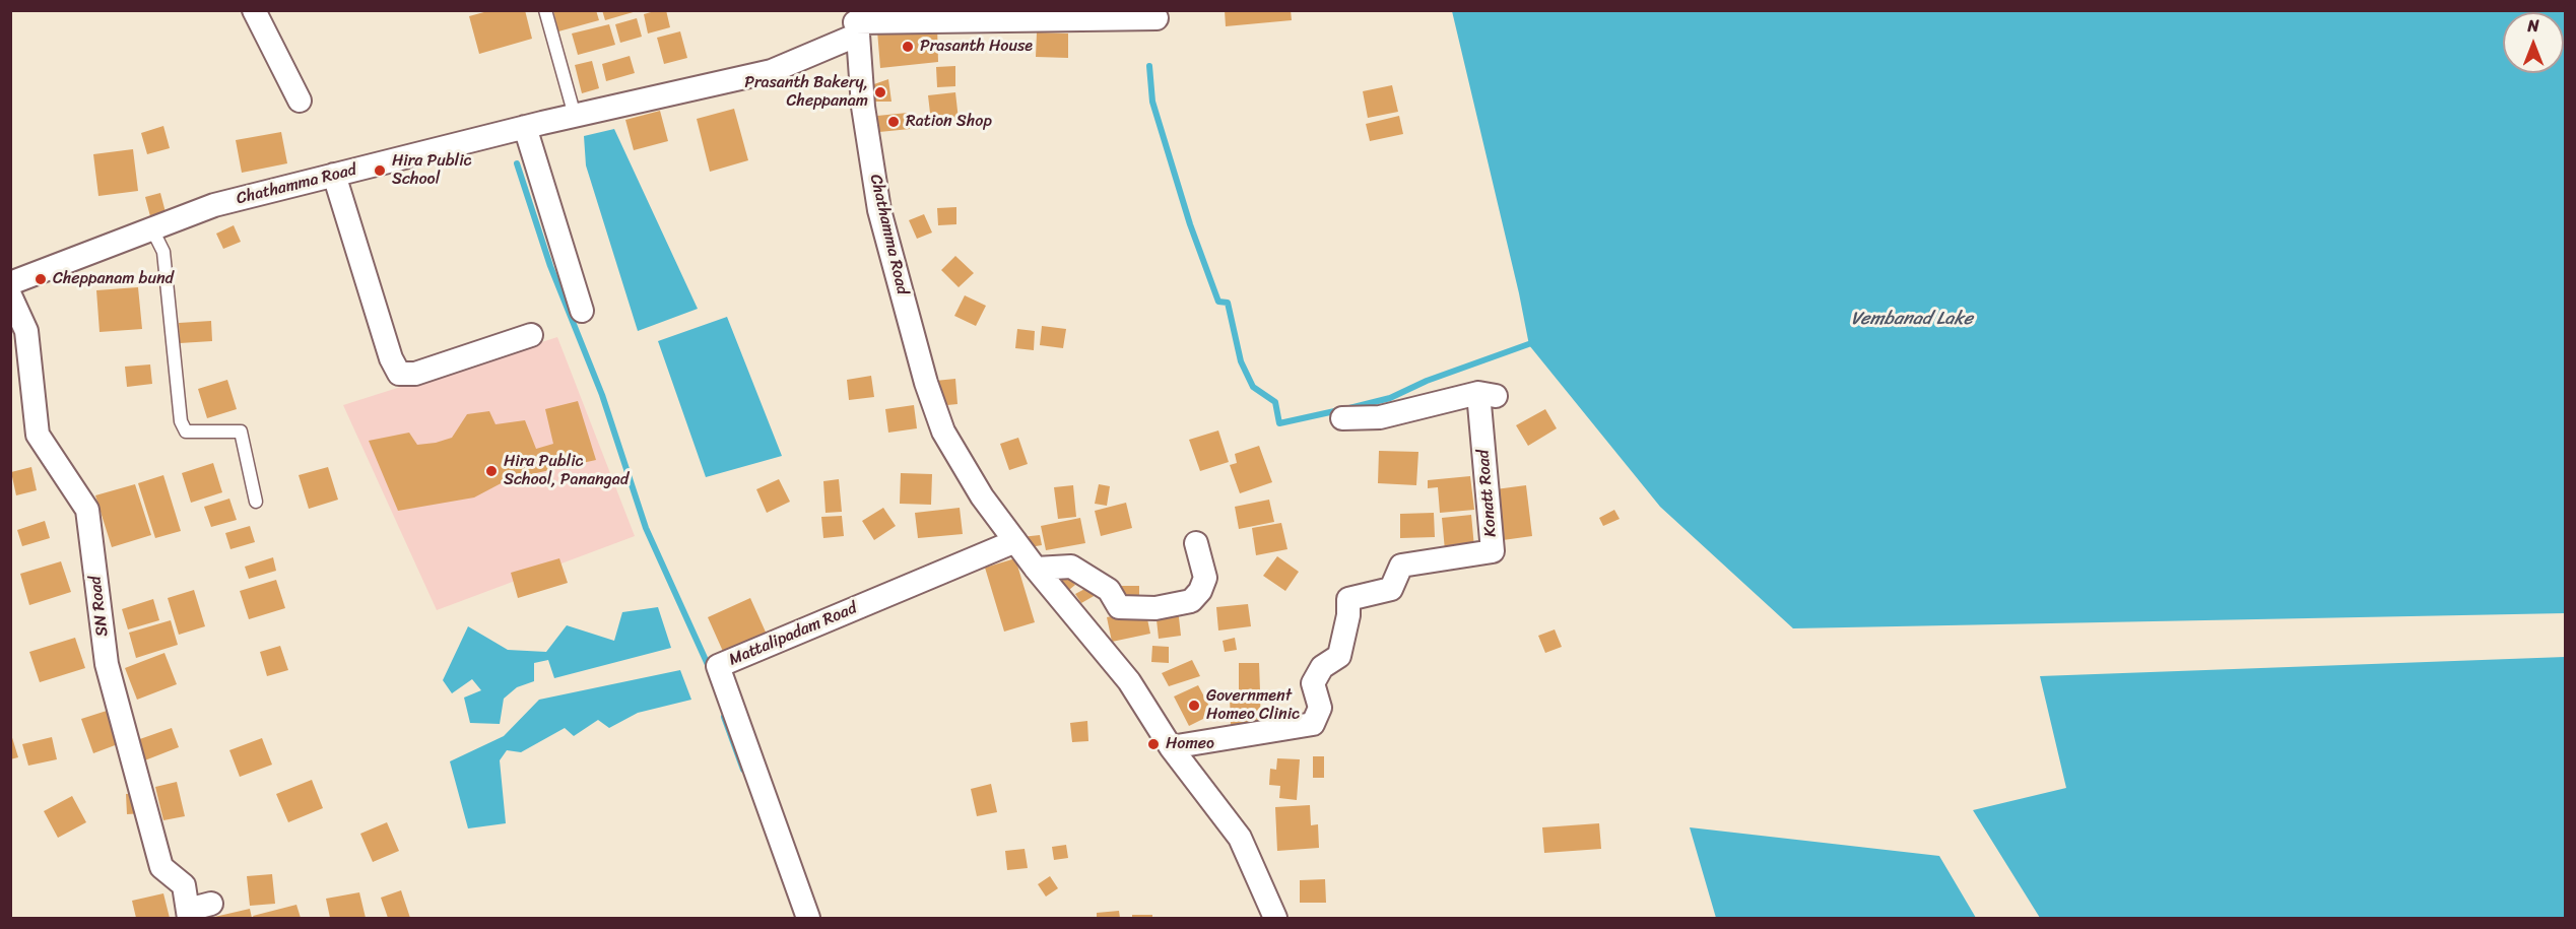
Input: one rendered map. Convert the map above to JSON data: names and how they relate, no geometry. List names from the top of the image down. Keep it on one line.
{"streets":{"street":["Chathamma Road","Konatt Road","SN Road","Mattalipadam Road"]},"crossings":[["Chathamma Road","Konatt Road"],["Chathamma Road","Mattalipadam Road"]],"water":["Vembanad Lake"],"places":["Prasanth House","Prasanth Bakery, Cheppanam","Ration Shop","Hira Public School","Cheppanam bund","Hira Public School, Panangad","Government Homeo Clinic","Homeo"],"north":"top"}
